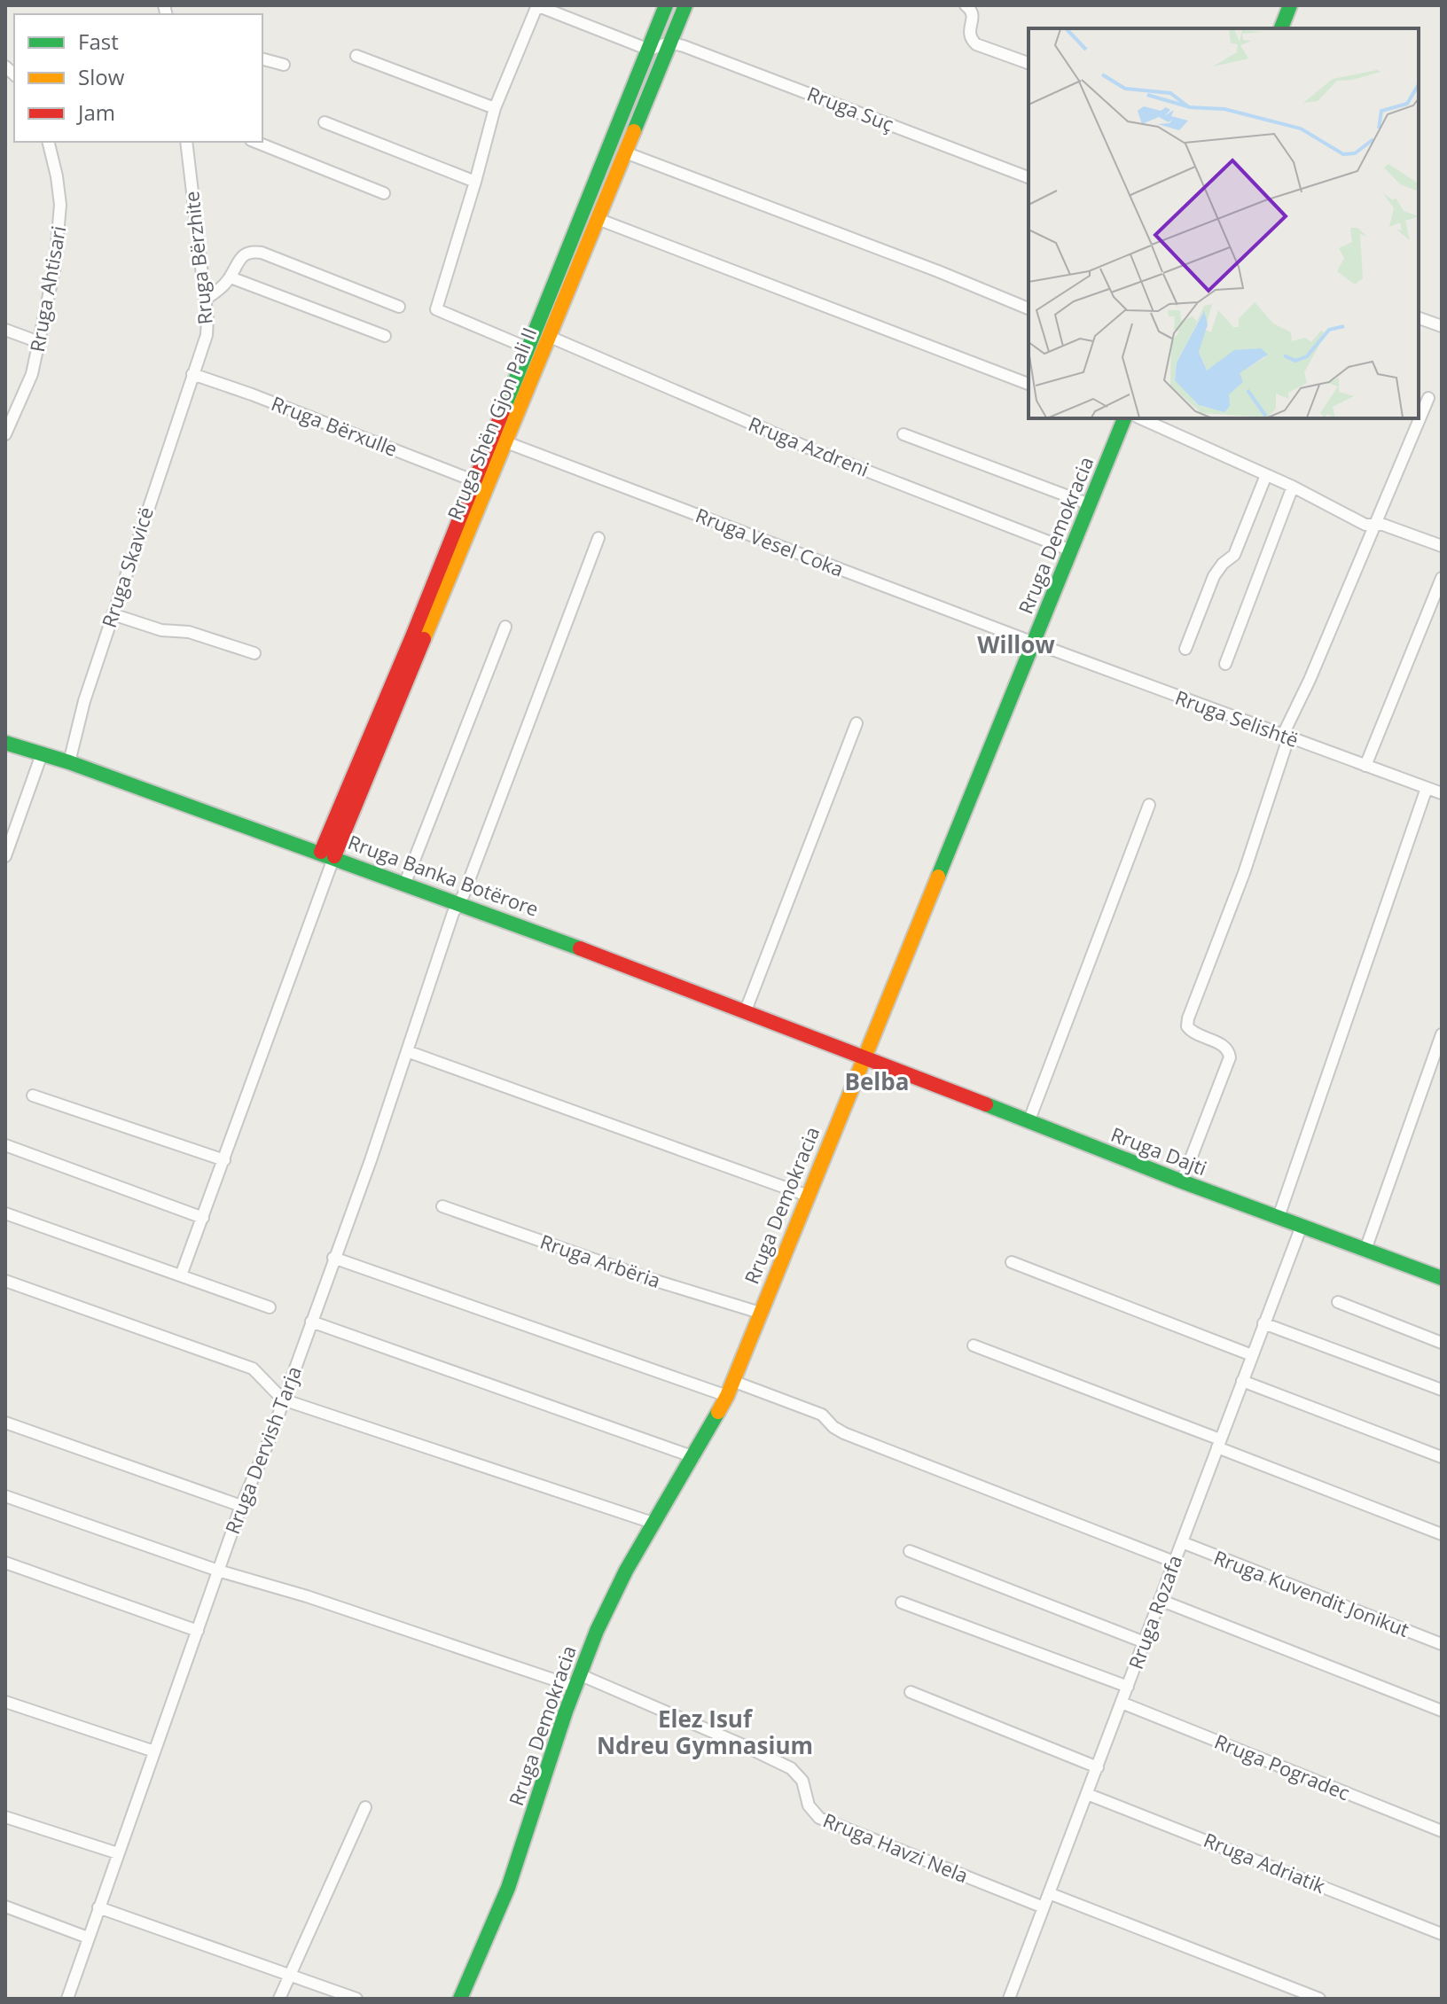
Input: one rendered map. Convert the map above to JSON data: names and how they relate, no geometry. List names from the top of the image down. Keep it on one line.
{"streets":{"street":["Rruga Suç","Rruga Bërzhite","Rruga Ahtisari","Rruga Shën Gjon Pali II","Rruga Bërxulle","Rruga Azdreni","Rruga Demokracia","Rruga Vesel Coka","Rruga Skavicë","Rruga Selishtë","Rruga Banka Botërore","Rruga Dajti","Rruga Arbëria","Rruga Dervish Tarja","Rruga Kuvendit Jonikut","Rruga Rozafa","Rruga Pogradec","Rruga Havzi Nela","Rruga Adriatik"]},"crossings":[["Rruga Suç","Rruga Shën Gjon Pali II"],["Rruga Bërzhite","Rruga Bërxulle"],["Rruga Bërzhite","Rruga Skavicë"],["Rruga Shën Gjon Pali II","Rruga Bërxulle"],["Rruga Shën Gjon Pali II","Rruga Azdreni"],["Rruga Shën Gjon Pali II","Rruga Vesel Coka"],["Rruga Shën Gjon Pali II","Rruga Banka Botërore"],["Rruga Bërxulle","Rruga Skavicë"],["Rruga Azdreni","Rruga Demokracia"],["Rruga Demokracia","Rruga Vesel Coka"],["Rruga Demokracia","Rruga Selishtë"],["Rruga Demokracia","Rruga Banka Botërore"],["Rruga Demokracia","Rruga Dajti"],["Rruga Demokracia","Rruga Arbëria"],["Rruga Demokracia","Rruga Havzi Nela"],["Rruga Vesel Coka","Rruga Selishtë"],["Rruga Skavicë","Rruga Banka Botërore"],["Rruga Banka Botërore","Rruga Dajti"],["Rruga Banka Botërore","Rruga Dervish Tarja"],["Rruga Dajti","Rruga Rozafa"],["Rruga Dervish Tarja","Rruga Havzi Nela"],["Rruga Kuvendit Jonikut","Rruga Rozafa"],["Rruga Rozafa","Rruga Pogradec"],["Rruga Rozafa","Rruga Havzi Nela"],["Rruga Rozafa","Rruga Adriatik"]],"districts":["Willow","Belba","Elez Isuf Ndreu Gymnasium"],"legend":["Fast","Slow","Jam"]}
